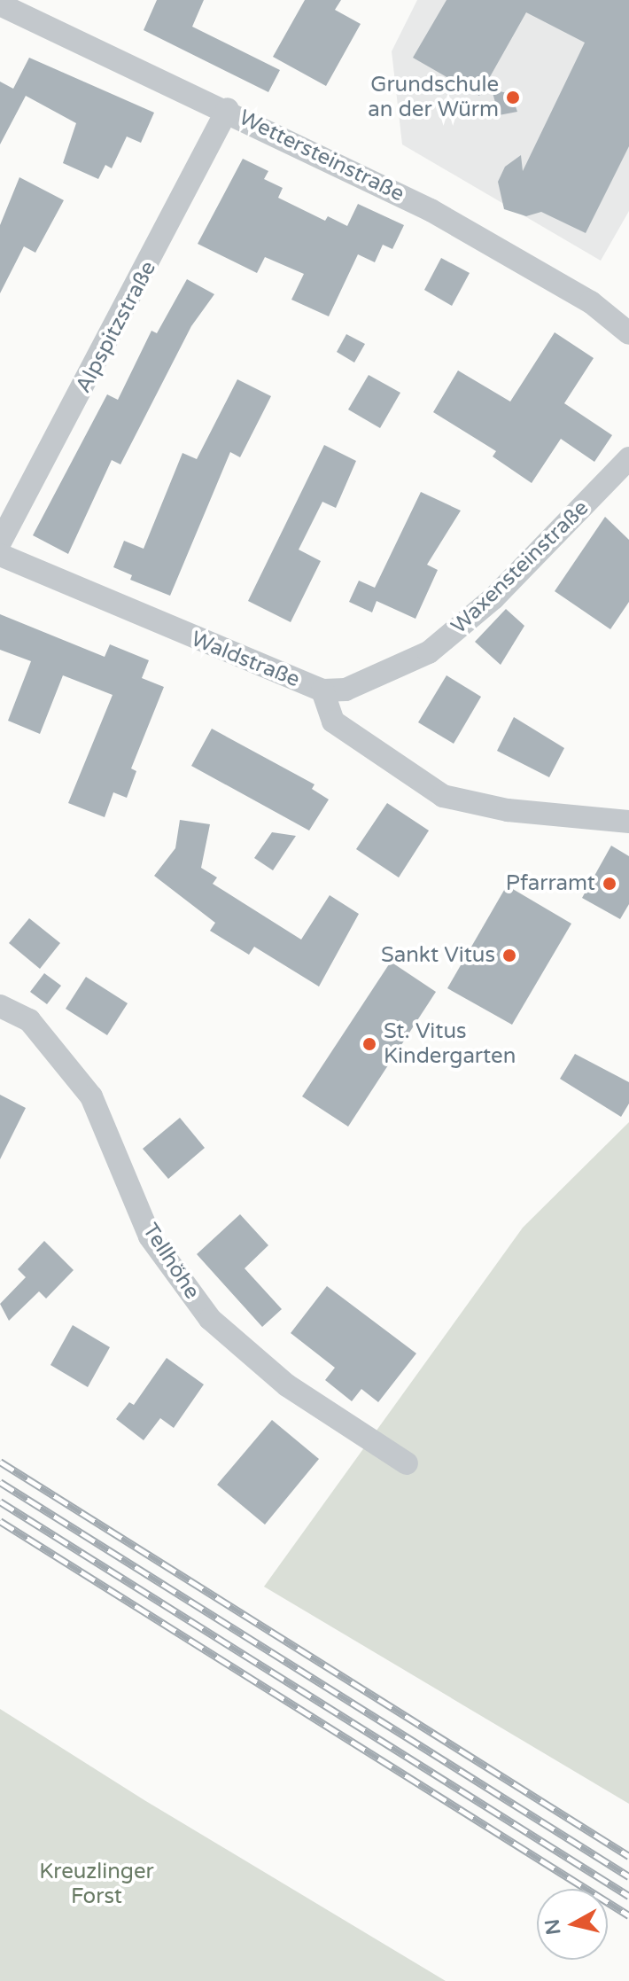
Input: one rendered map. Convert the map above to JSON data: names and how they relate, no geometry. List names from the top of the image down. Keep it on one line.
{"streets":{"street":["Wettersteinstraße","Alpspitzstraße","Waxensteinstraße","Waldstraße","Tellhöhe"]},"crossings":[["Wettersteinstraße","Alpspitzstraße"],["Waxensteinstraße","Waldstraße"]],"parks":["Kreuzlinger Forst"],"places":["Grundschule an der Würm","Pfarramt","Sankt Vitus","St. Vitus Kindergarten"],"north":"left"}
